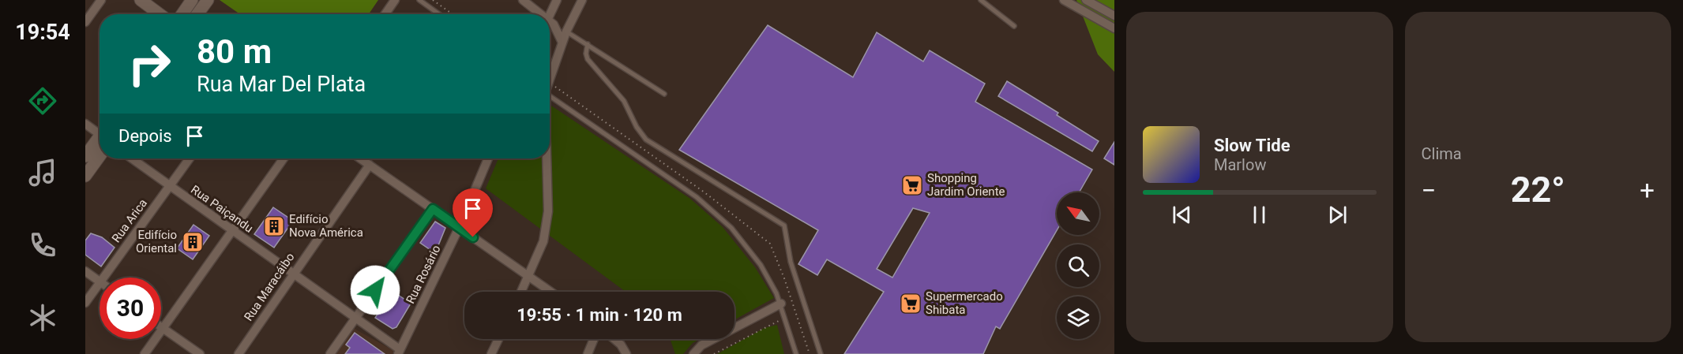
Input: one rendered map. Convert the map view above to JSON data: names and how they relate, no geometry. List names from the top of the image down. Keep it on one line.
{"streets":{"street":["Rua Paiçandu","Rua Arica","Rua Rosário","Rua Maracáibo"]},"crossings":[["Rua Paiçandu","Rua Arica"],["Rua Paiçandu","Rua Rosário"],["Rua Paiçandu","Rua Maracáibo"]],"places":{"supermarket":["Shopping Jardim Oriente","Supermercado Shibata"],"building":["Edifício Nova América","Edifício Oriental"]},"north":"top left","page":{"tabs":"19:54","tile":"Clima","turn":["80 m","Rua Mar Del Plata"],"then":"Depois","song":["Slow Tide","Marlow"],"heat":["−","22°","+"],"limit":"30","trip":"19:55 · 1 min · 120 m"}}
